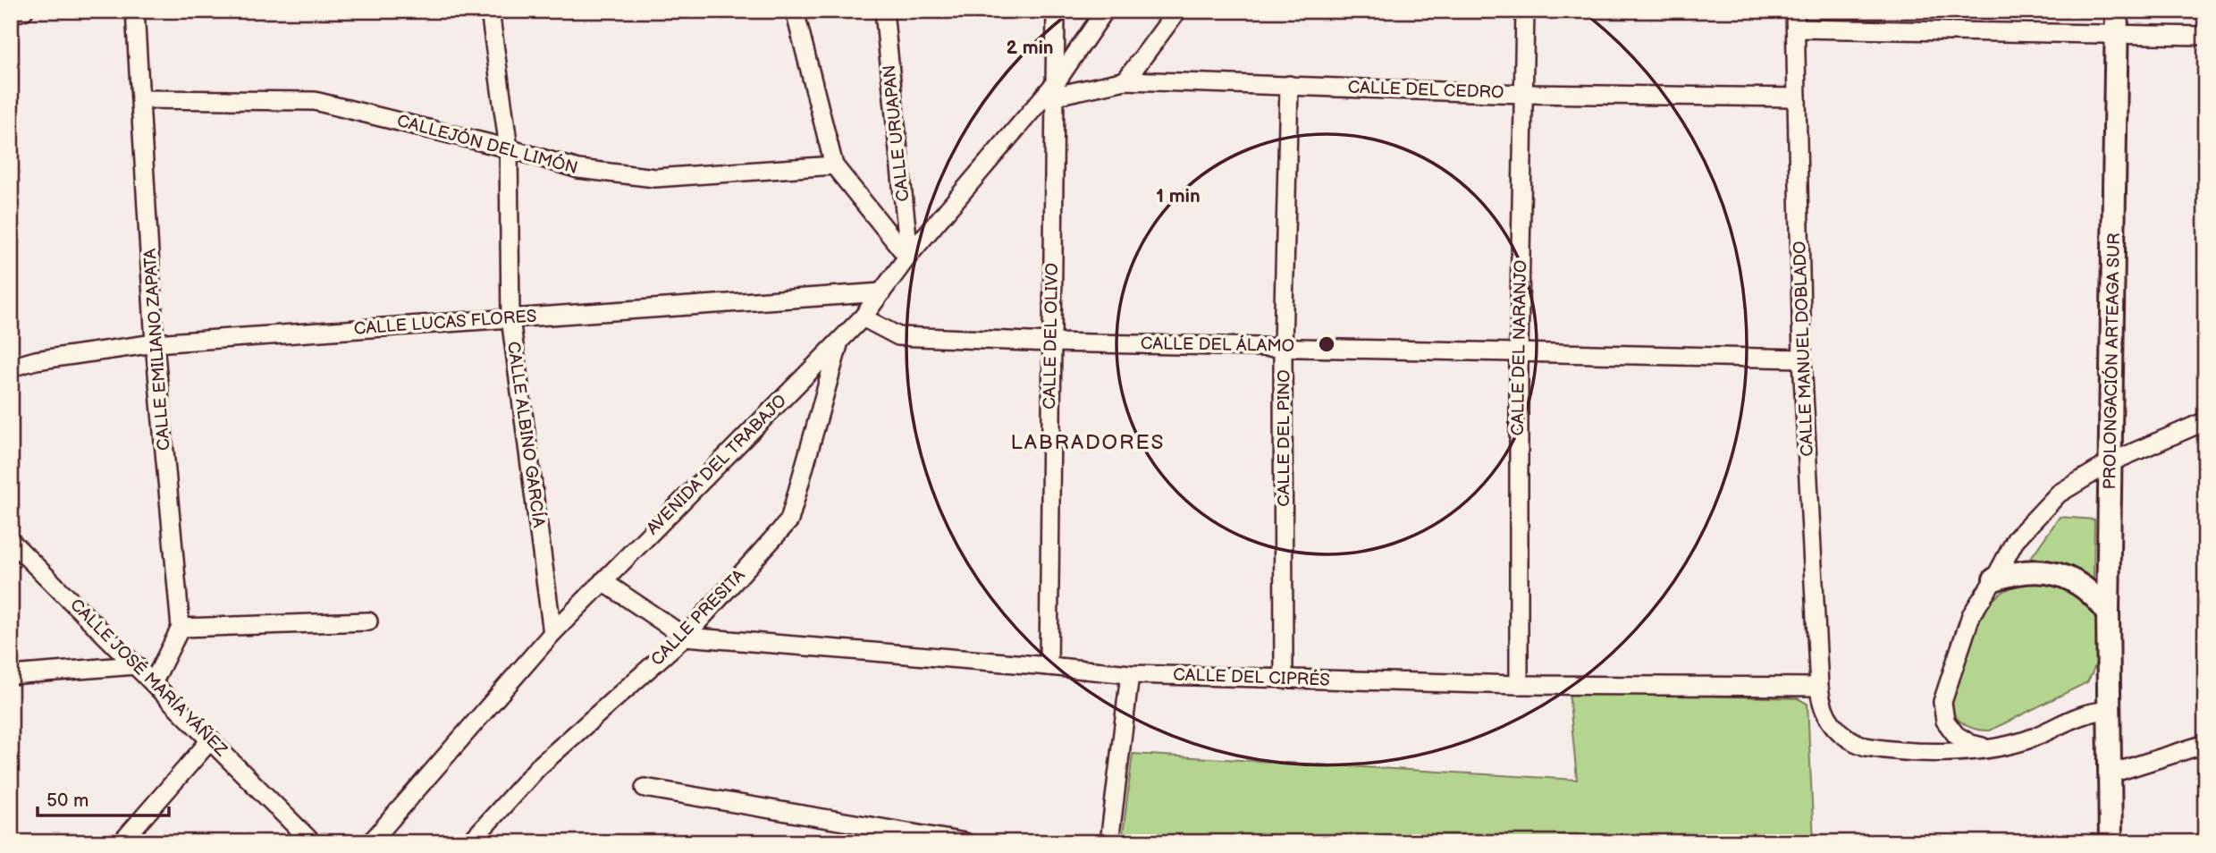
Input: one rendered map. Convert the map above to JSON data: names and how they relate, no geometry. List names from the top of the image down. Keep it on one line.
{"streets":{"main road":["PROLONGACIÓN ARTEAGA SUR"],"street":["CALLE DEL CEDRO","CALLE URUAPAN","CALLEJÓN DEL LIMÓN","CALLE LUCAS FLORES","CALLE DEL OLIVO","CALLE DEL ÁLAMO","CALLE DEL NARANJO","CALLE MANUEL DOBLADO","CALLE EMILIANO ZAPATA","CALLE ALBINO GARCÍA","CALLE DEL PINO","AVENIDA DEL TRABAJO","CALLE PRESITA","CALLE JOSÉ MARÍA YÁÑEZ","CALLE DEL CIPRÉS"]},"crossings":[["CALLE DEL CEDRO","CALLE DEL OLIVO"],["CALLE DEL CEDRO","CALLE DEL NARANJO"],["CALLE DEL CEDRO","CALLE MANUEL DOBLADO"],["CALLE DEL CEDRO","CALLE DEL PINO"],["CALLE DEL CEDRO","AVENIDA DEL TRABAJO"],["CALLE URUAPAN","AVENIDA DEL TRABAJO"],["CALLEJÓN DEL LIMÓN","CALLE EMILIANO ZAPATA"],["CALLEJÓN DEL LIMÓN","CALLE ALBINO GARCÍA"],["CALLE LUCAS FLORES","CALLE EMILIANO ZAPATA"],["CALLE LUCAS FLORES","CALLE ALBINO GARCÍA"],["CALLE LUCAS FLORES","AVENIDA DEL TRABAJO"],["CALLE DEL OLIVO","CALLE DEL ÁLAMO"],["CALLE DEL OLIVO","AVENIDA DEL TRABAJO"],["CALLE DEL OLIVO","CALLE DEL CIPRÉS"],["CALLE DEL ÁLAMO","CALLE DEL NARANJO"],["CALLE DEL ÁLAMO","CALLE MANUEL DOBLADO"],["CALLE DEL ÁLAMO","CALLE DEL PINO"],["CALLE DEL ÁLAMO","AVENIDA DEL TRABAJO"],["CALLE DEL NARANJO","CALLE DEL CIPRÉS"],["CALLE MANUEL DOBLADO","PROLONGACIÓN ARTEAGA SUR"],["CALLE MANUEL DOBLADO","CALLE DEL CIPRÉS"],["CALLE ALBINO GARCÍA","AVENIDA DEL TRABAJO"],["CALLE DEL PINO","CALLE DEL CIPRÉS"],["AVENIDA DEL TRABAJO","CALLE PRESITA"],["CALLE PRESITA","CALLE DEL CIPRÉS"]],"districts":["LABRADORES"],"scale_bar":"50 m","rings":["2 min","1 min"]}
